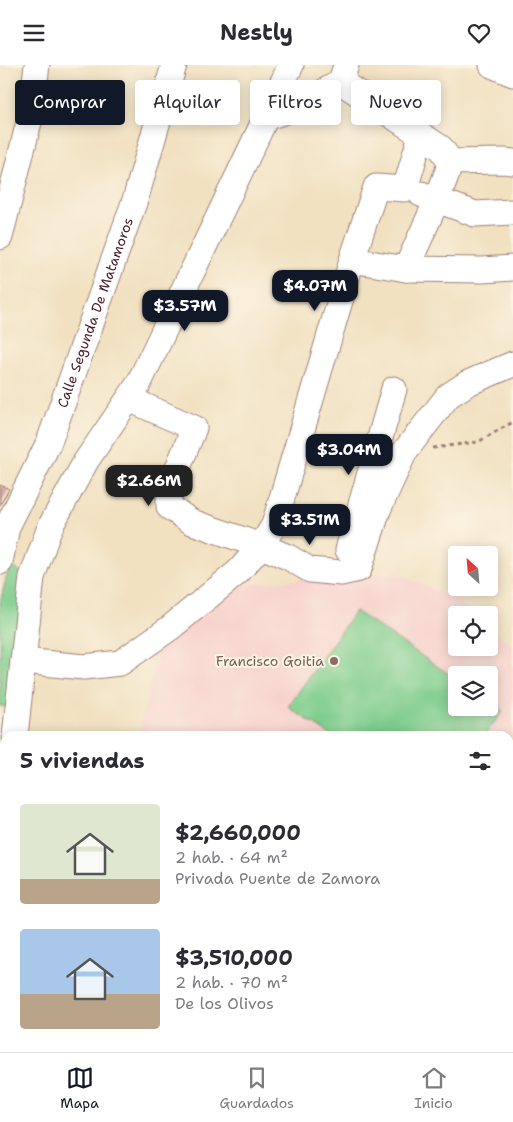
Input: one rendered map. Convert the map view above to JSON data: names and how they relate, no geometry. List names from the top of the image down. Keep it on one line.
{"streets":{"street":["Calle Segunda De Matamoros"]},"places":["Francisco Goitia"],"north":"top left","page":{"header":"Nestly","chip":["Comprar","Alquilar","Filtros","Nuevo"],"price":["$4.07M","$3.57M","$3.04M","$2.66M","$3.51M"],"heading":"5 viviendas","list":[{"name":"$2,660,000","note":"2 hab. · 64 m² · Privada Puente de Zamora"},{"name":"$3,510,000","note":"2 hab. · 70 m² · De los Olivos"}],"tabs":["Mapa","Guardados","Inicio"]}}
